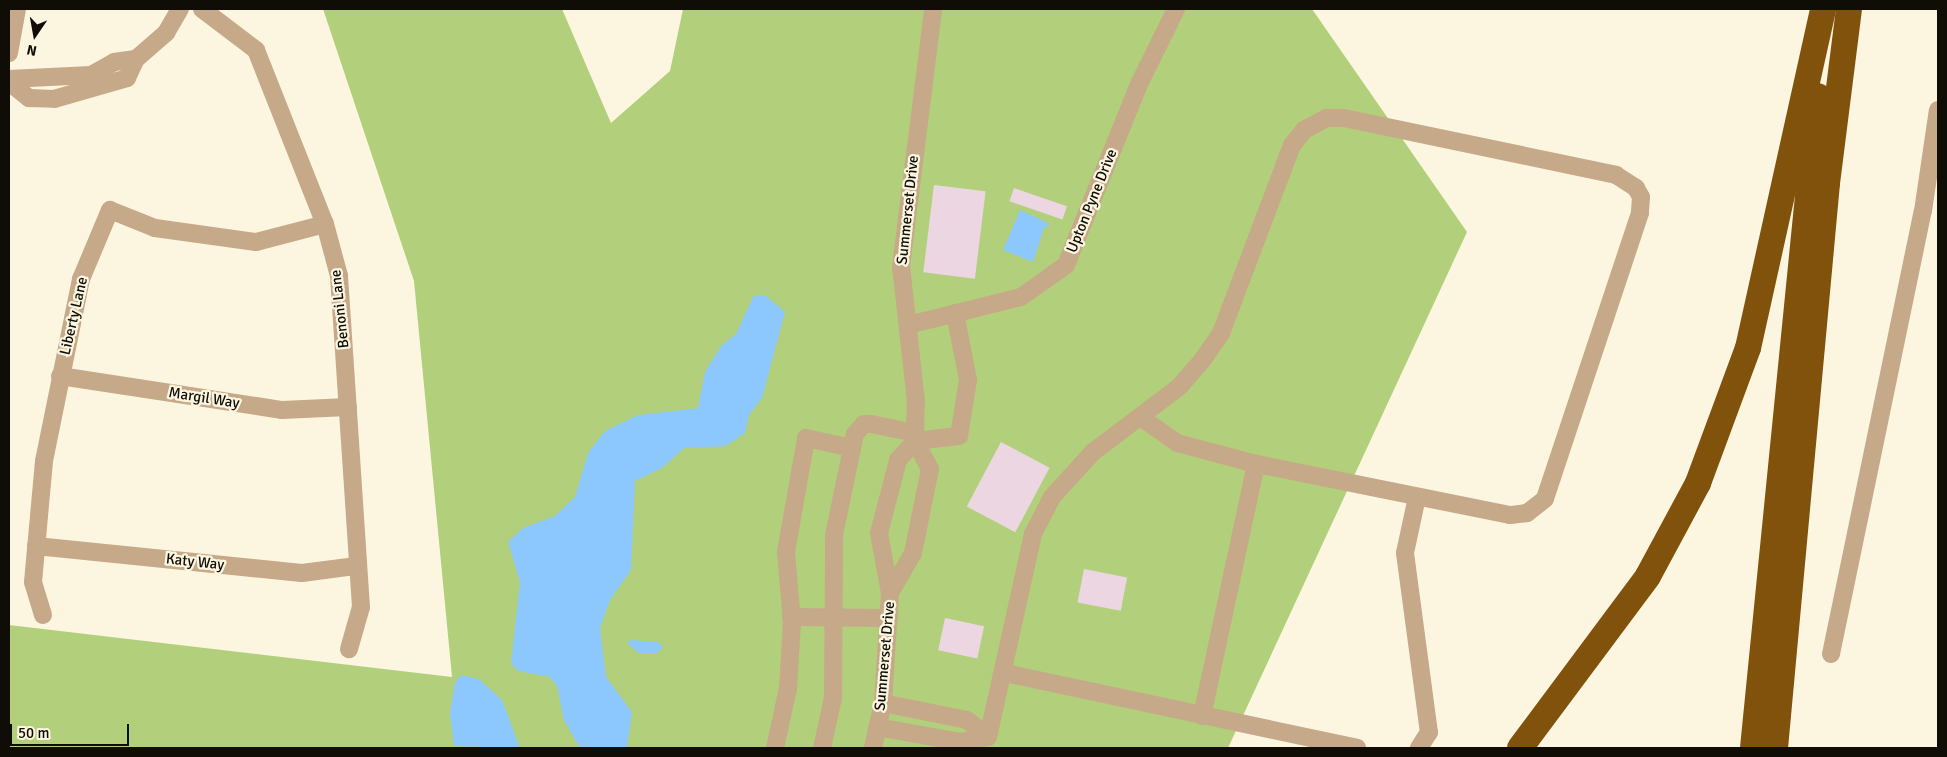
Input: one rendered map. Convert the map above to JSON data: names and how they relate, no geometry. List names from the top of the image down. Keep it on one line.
{"streets":{"street":["Upton Pyne Drive","Summerset Drive","Benoni Lane","Liberty Lane","Margil Way","Katy Way"]},"crossings":[["Upton Pyne Drive","Summerset Drive"],["Benoni Lane","Liberty Lane"],["Benoni Lane","Margil Way"],["Benoni Lane","Katy Way"],["Liberty Lane","Margil Way"],["Liberty Lane","Katy Way"]],"scale_bar":"50 m","north":"bottom"}
